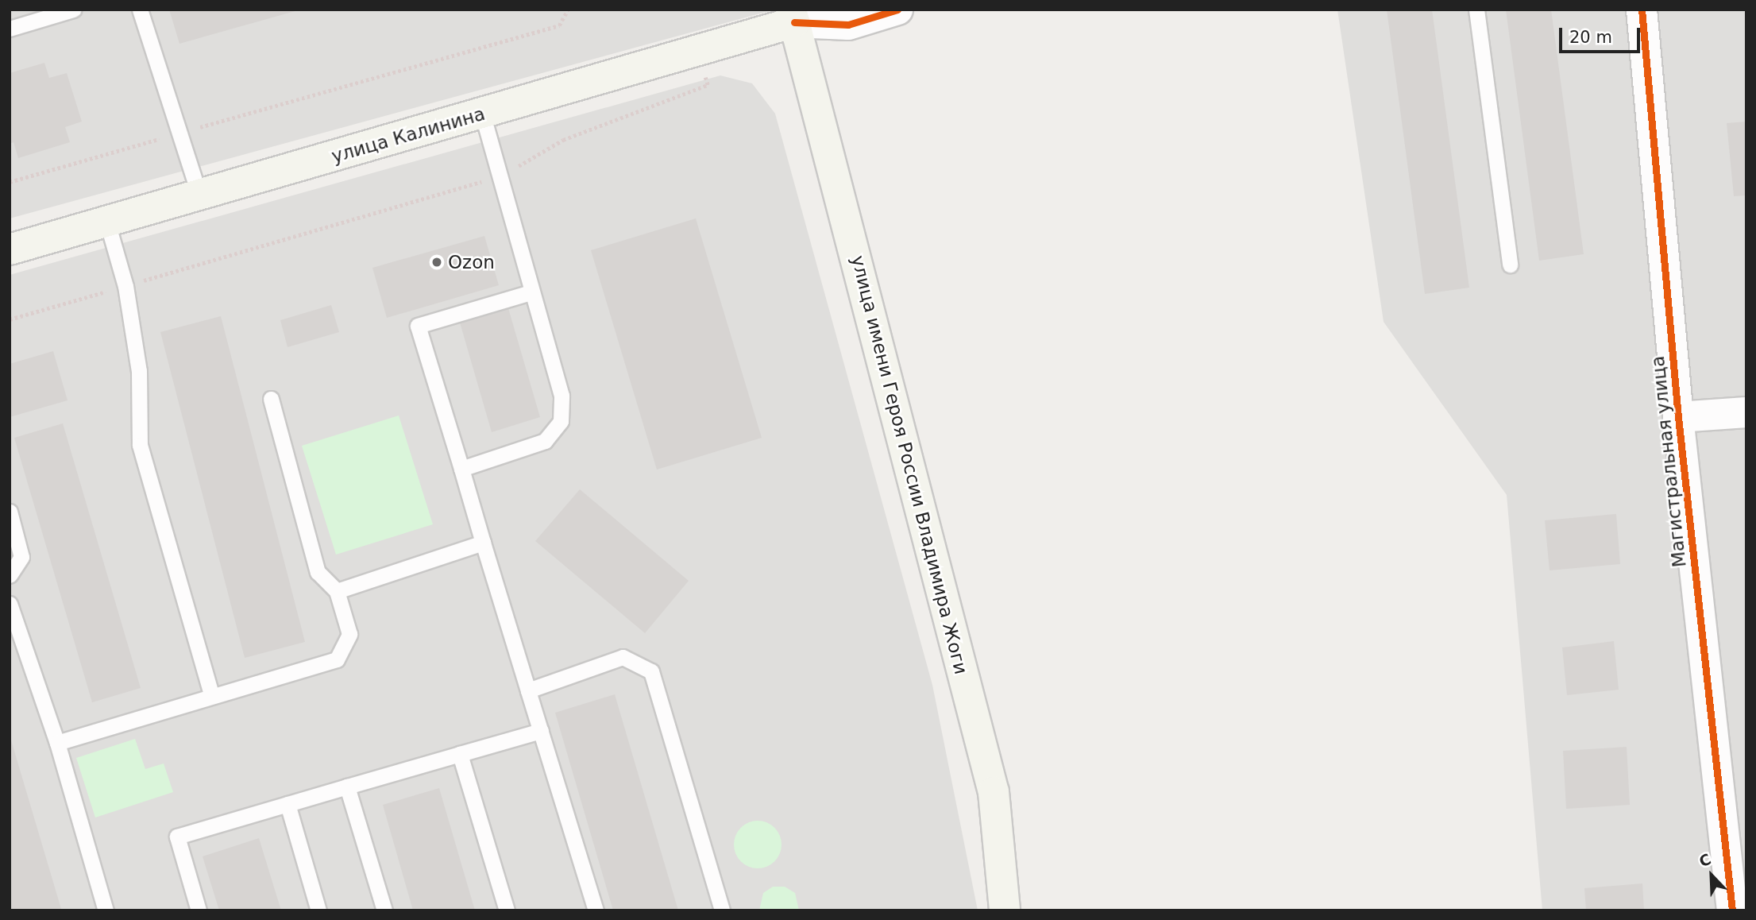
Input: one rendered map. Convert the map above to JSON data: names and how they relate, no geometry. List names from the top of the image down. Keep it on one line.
{"streets":{"main road":["улица Калинина","улица имени Героя России Владимира Жоги"],"street":["Магистральная улица"]},"crossings":[["улица Калинина","улица имени Героя России Владимира Жоги"]],"places":["Ozon"],"scale_bar":"20 m","north":"top left"}
